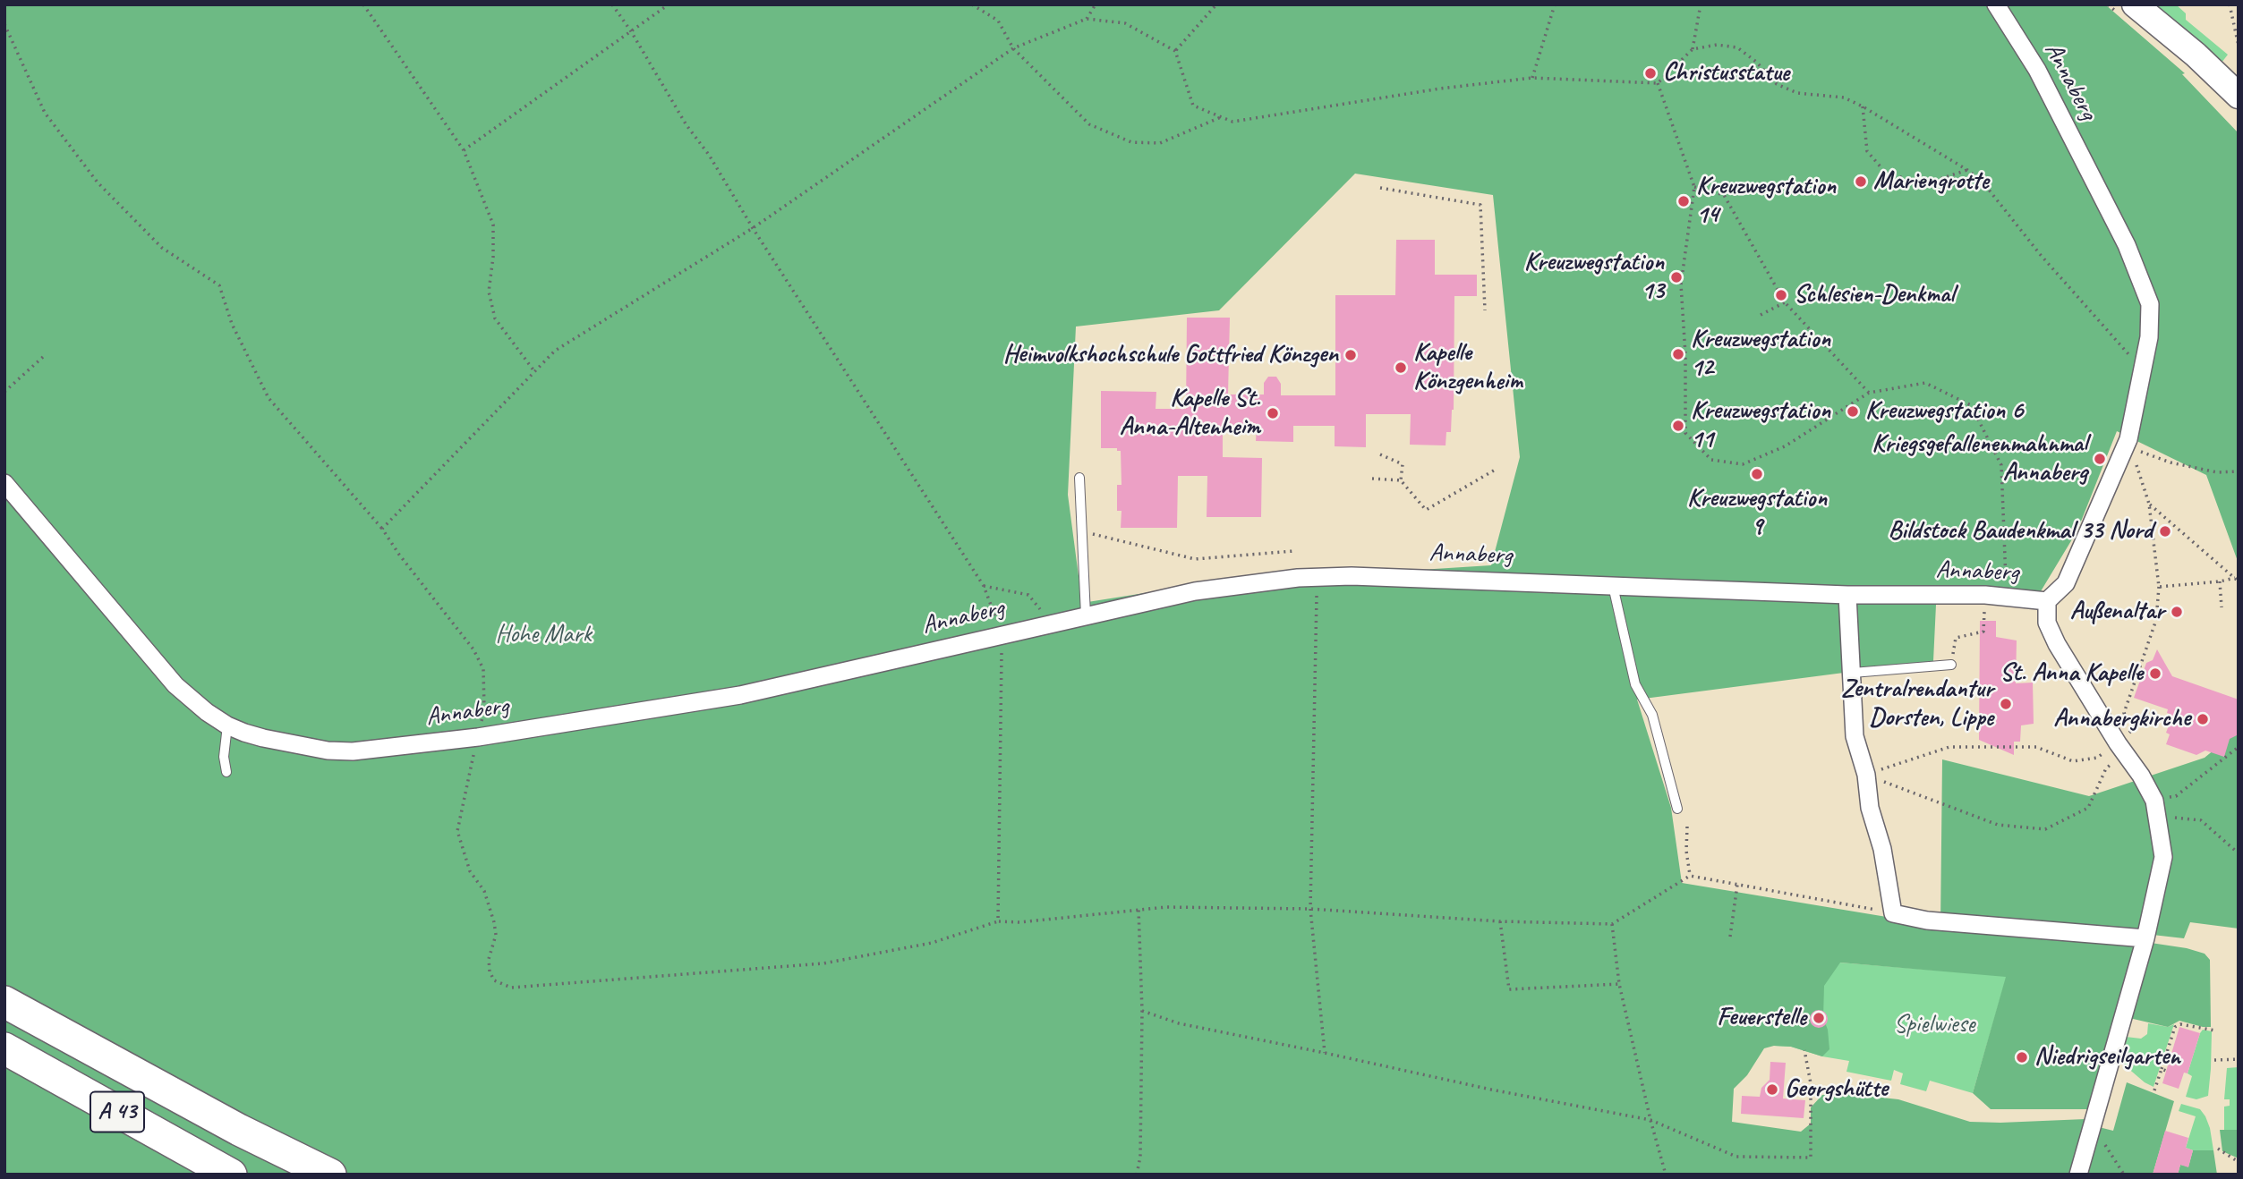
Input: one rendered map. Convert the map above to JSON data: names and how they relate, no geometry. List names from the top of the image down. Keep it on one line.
{"streets":{"highway":["A 43"],"street":["Annaberg"]},"parks":["Hohe Mark","Spielwiese"],"places":["Christusstatue","Mariengrotte","Kreuzwegstation 14","Kreuzwegstation 13","Schlesien-Denkmal","Kreuzwegstation 12","Heimvolkshochschule Gottfried Könzgen","Kapelle Könzgenheim","Kreuzwegstation 6","Kapelle St. Anna-Altenheim","Kreuzwegstation 11","Kriegsgefallenenmahnmal Annaberg","Kreuzwegstation 9","Bildstock Baudenkmal 33 Nord","Außenaltar","St. Anna Kapelle","Zentralrendantur Dorsten, Lippe","Annabergkirche","Feuerstelle","Niedrigseilgarten","Georgshütte"]}
